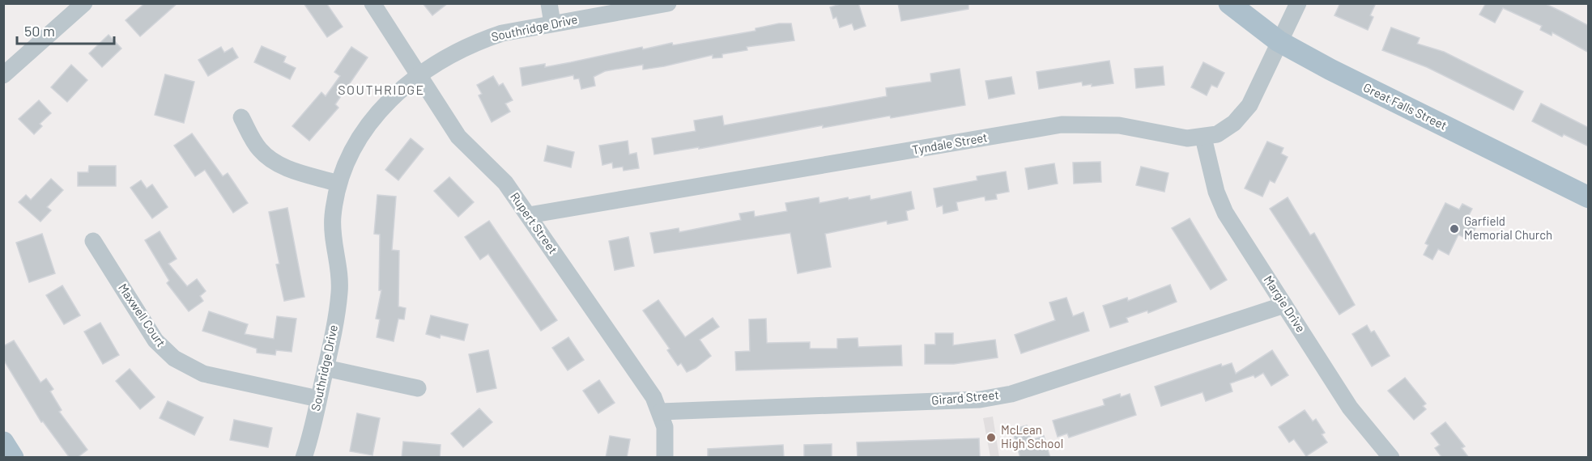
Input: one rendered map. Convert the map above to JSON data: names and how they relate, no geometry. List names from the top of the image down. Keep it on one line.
{"streets":{"main road":["Great Falls Street"],"street":["Southridge Drive","Tyndale Street","Rupert Street","Margie Drive","Maxwell Court","Girard Street"]},"crossings":[["Southridge Drive","Rupert Street"],["Southridge Drive","Maxwell Court"],["Great Falls Street","Tyndale Street"],["Tyndale Street","Rupert Street"],["Tyndale Street","Margie Drive"],["Rupert Street","Girard Street"],["Margie Drive","Girard Street"]],"districts":["SOUTHRIDGE"],"places":["Garfield Memorial Church","McLean High School"],"scale_bar":"50 m"}
